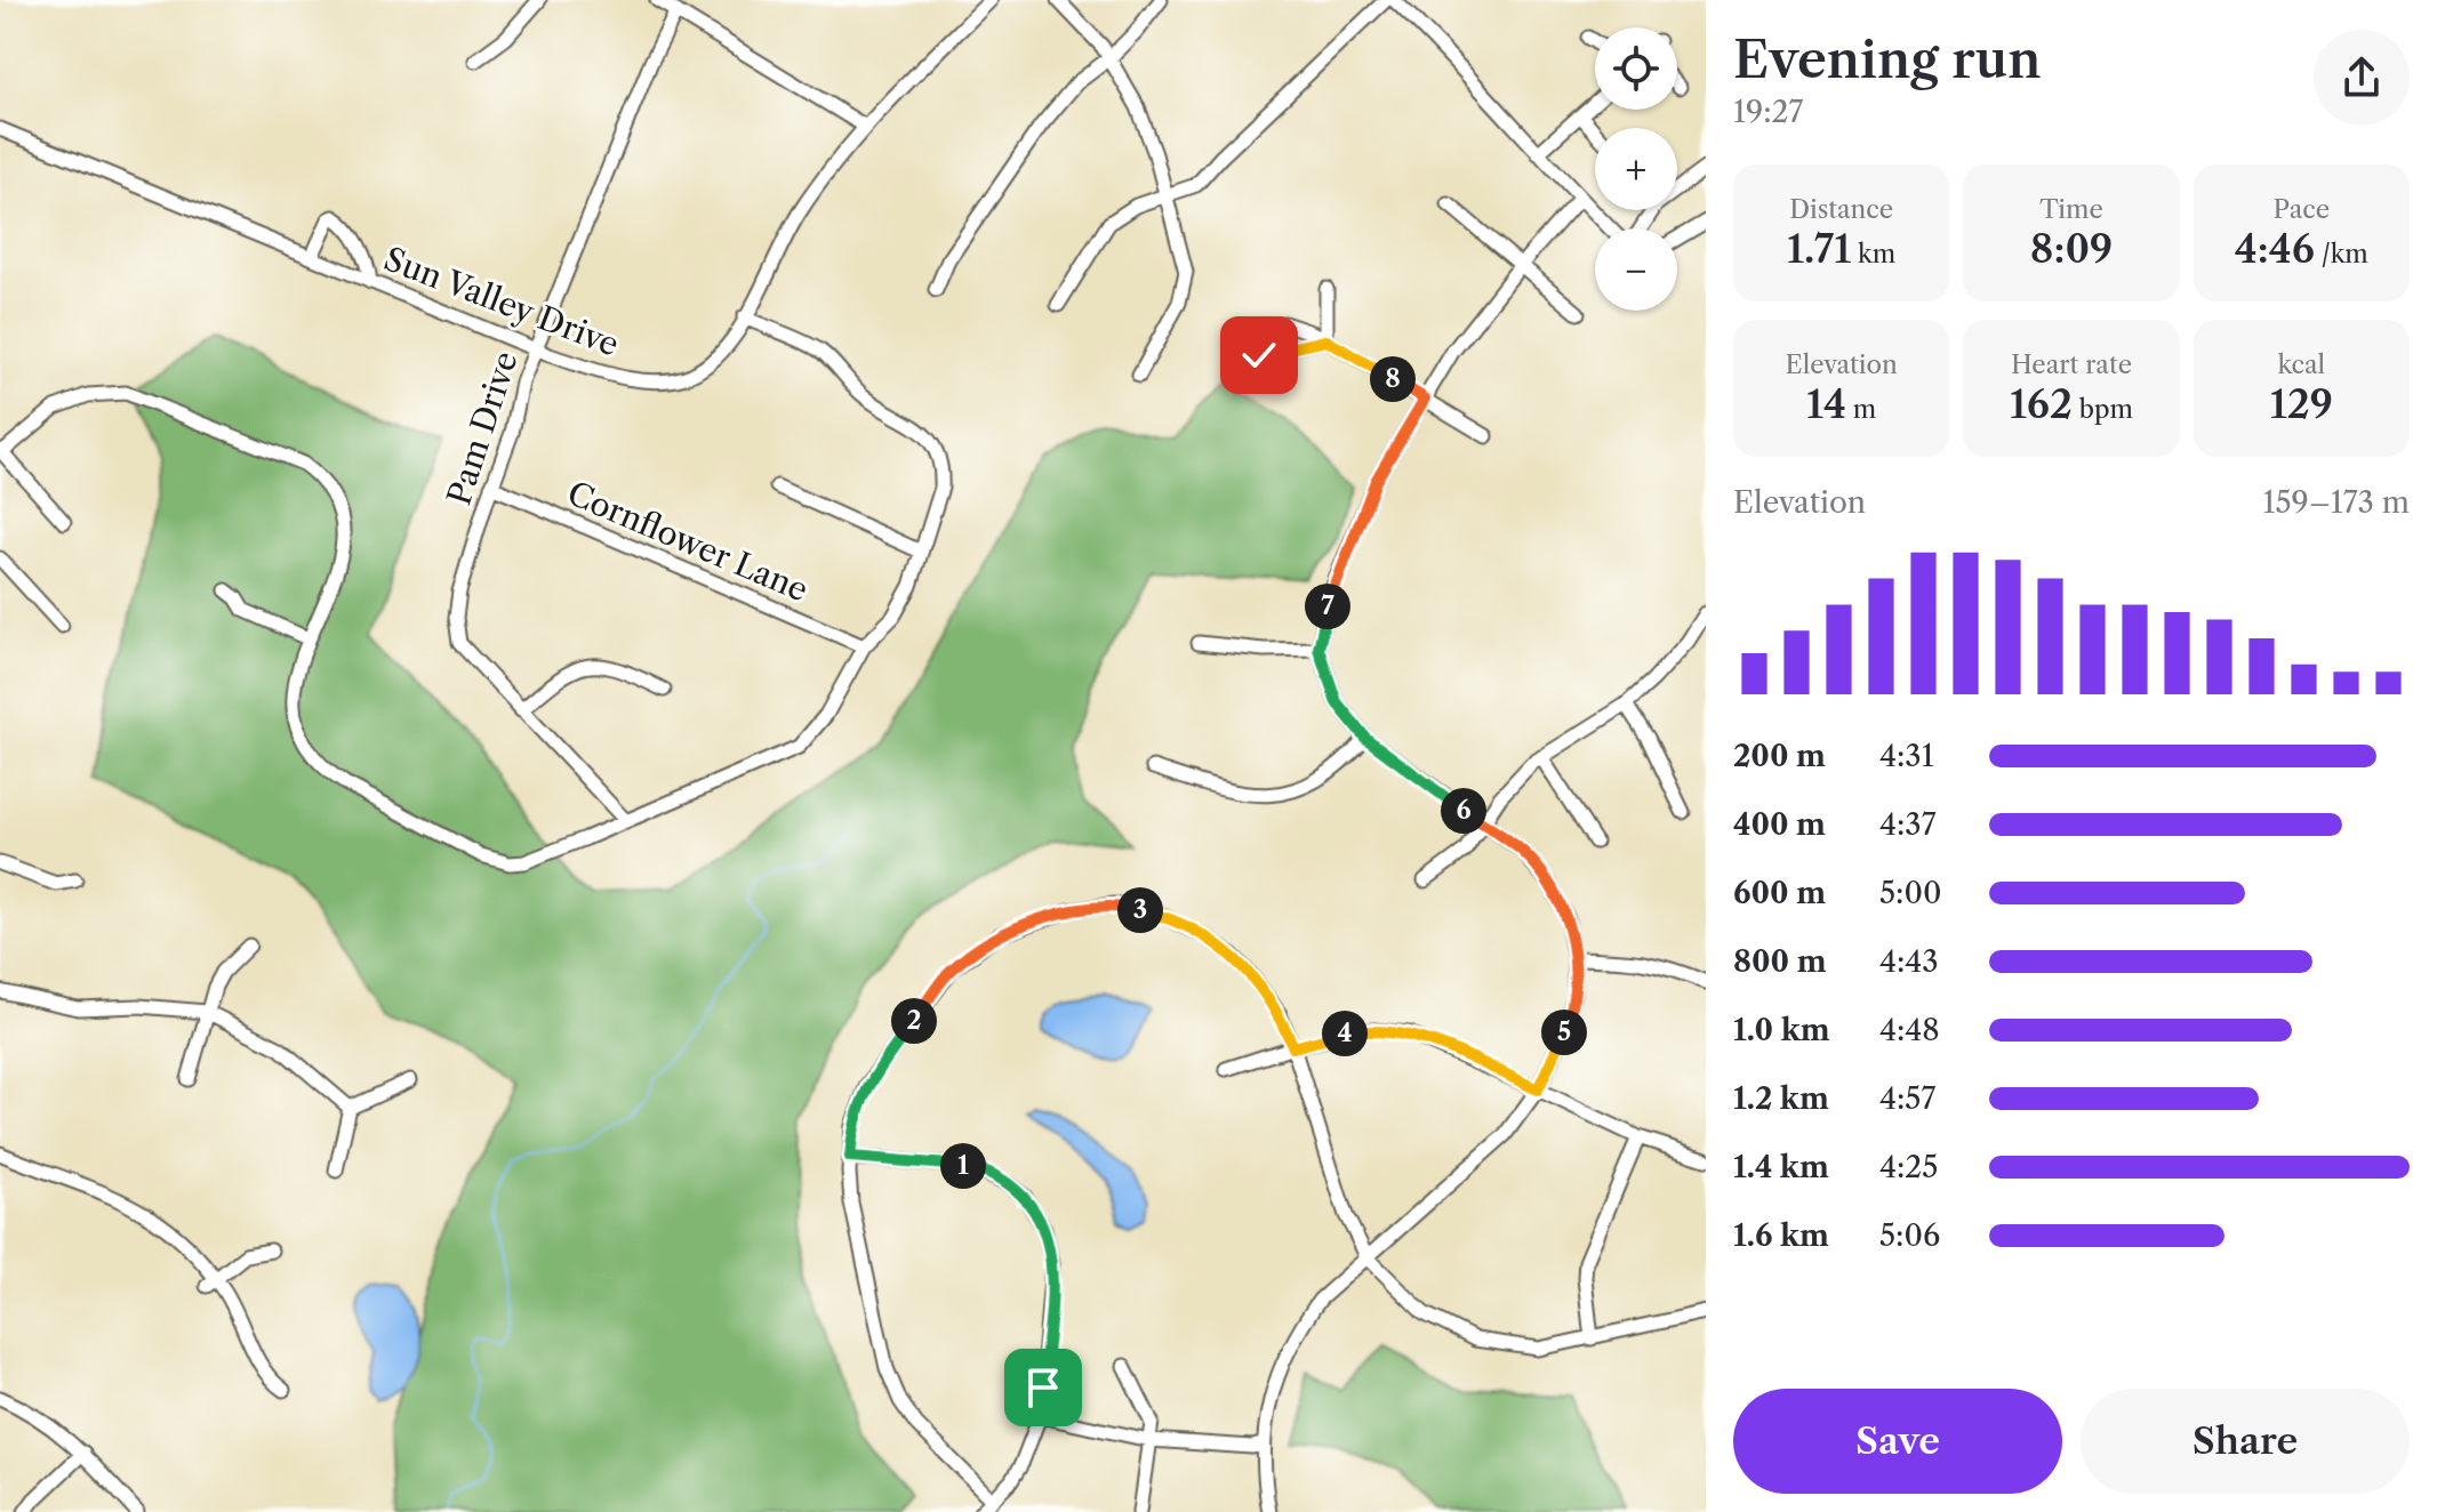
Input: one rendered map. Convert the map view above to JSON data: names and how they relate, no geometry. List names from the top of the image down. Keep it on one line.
{"streets":{"street":["Sun Valley Drive","Pam Drive","Cornflower Lane"]},"crossings":[["Sun Valley Drive","Pam Drive"],["Pam Drive","Cornflower Lane"]],"page":{"heading":["Evening run","19:27"],"map_buttons":["+","−"],"stats":[["Distance","1.71 km"],["Time","8:09"],["Pace","4:46 /km"],["Elevation","14 m"],["Heart rate","162 bpm"],["kcal","129"]],"pins":["8","7","6","3","2","5","4","1"],"chart":["Elevation","159–173 m"],"list":[{"name":"200 m","note":"4:31"},{"name":"400 m","note":"4:37"},{"name":"600 m","note":"5:00"},{"name":"800 m","note":"4:43"},{"name":"1.0 km","note":"4:48"},{"name":"1.2 km","note":"4:57"},{"name":"1.4 km","note":"4:25"},{"name":"1.6 km","note":"5:06"}],"buttons":["Save","Share"]}}
